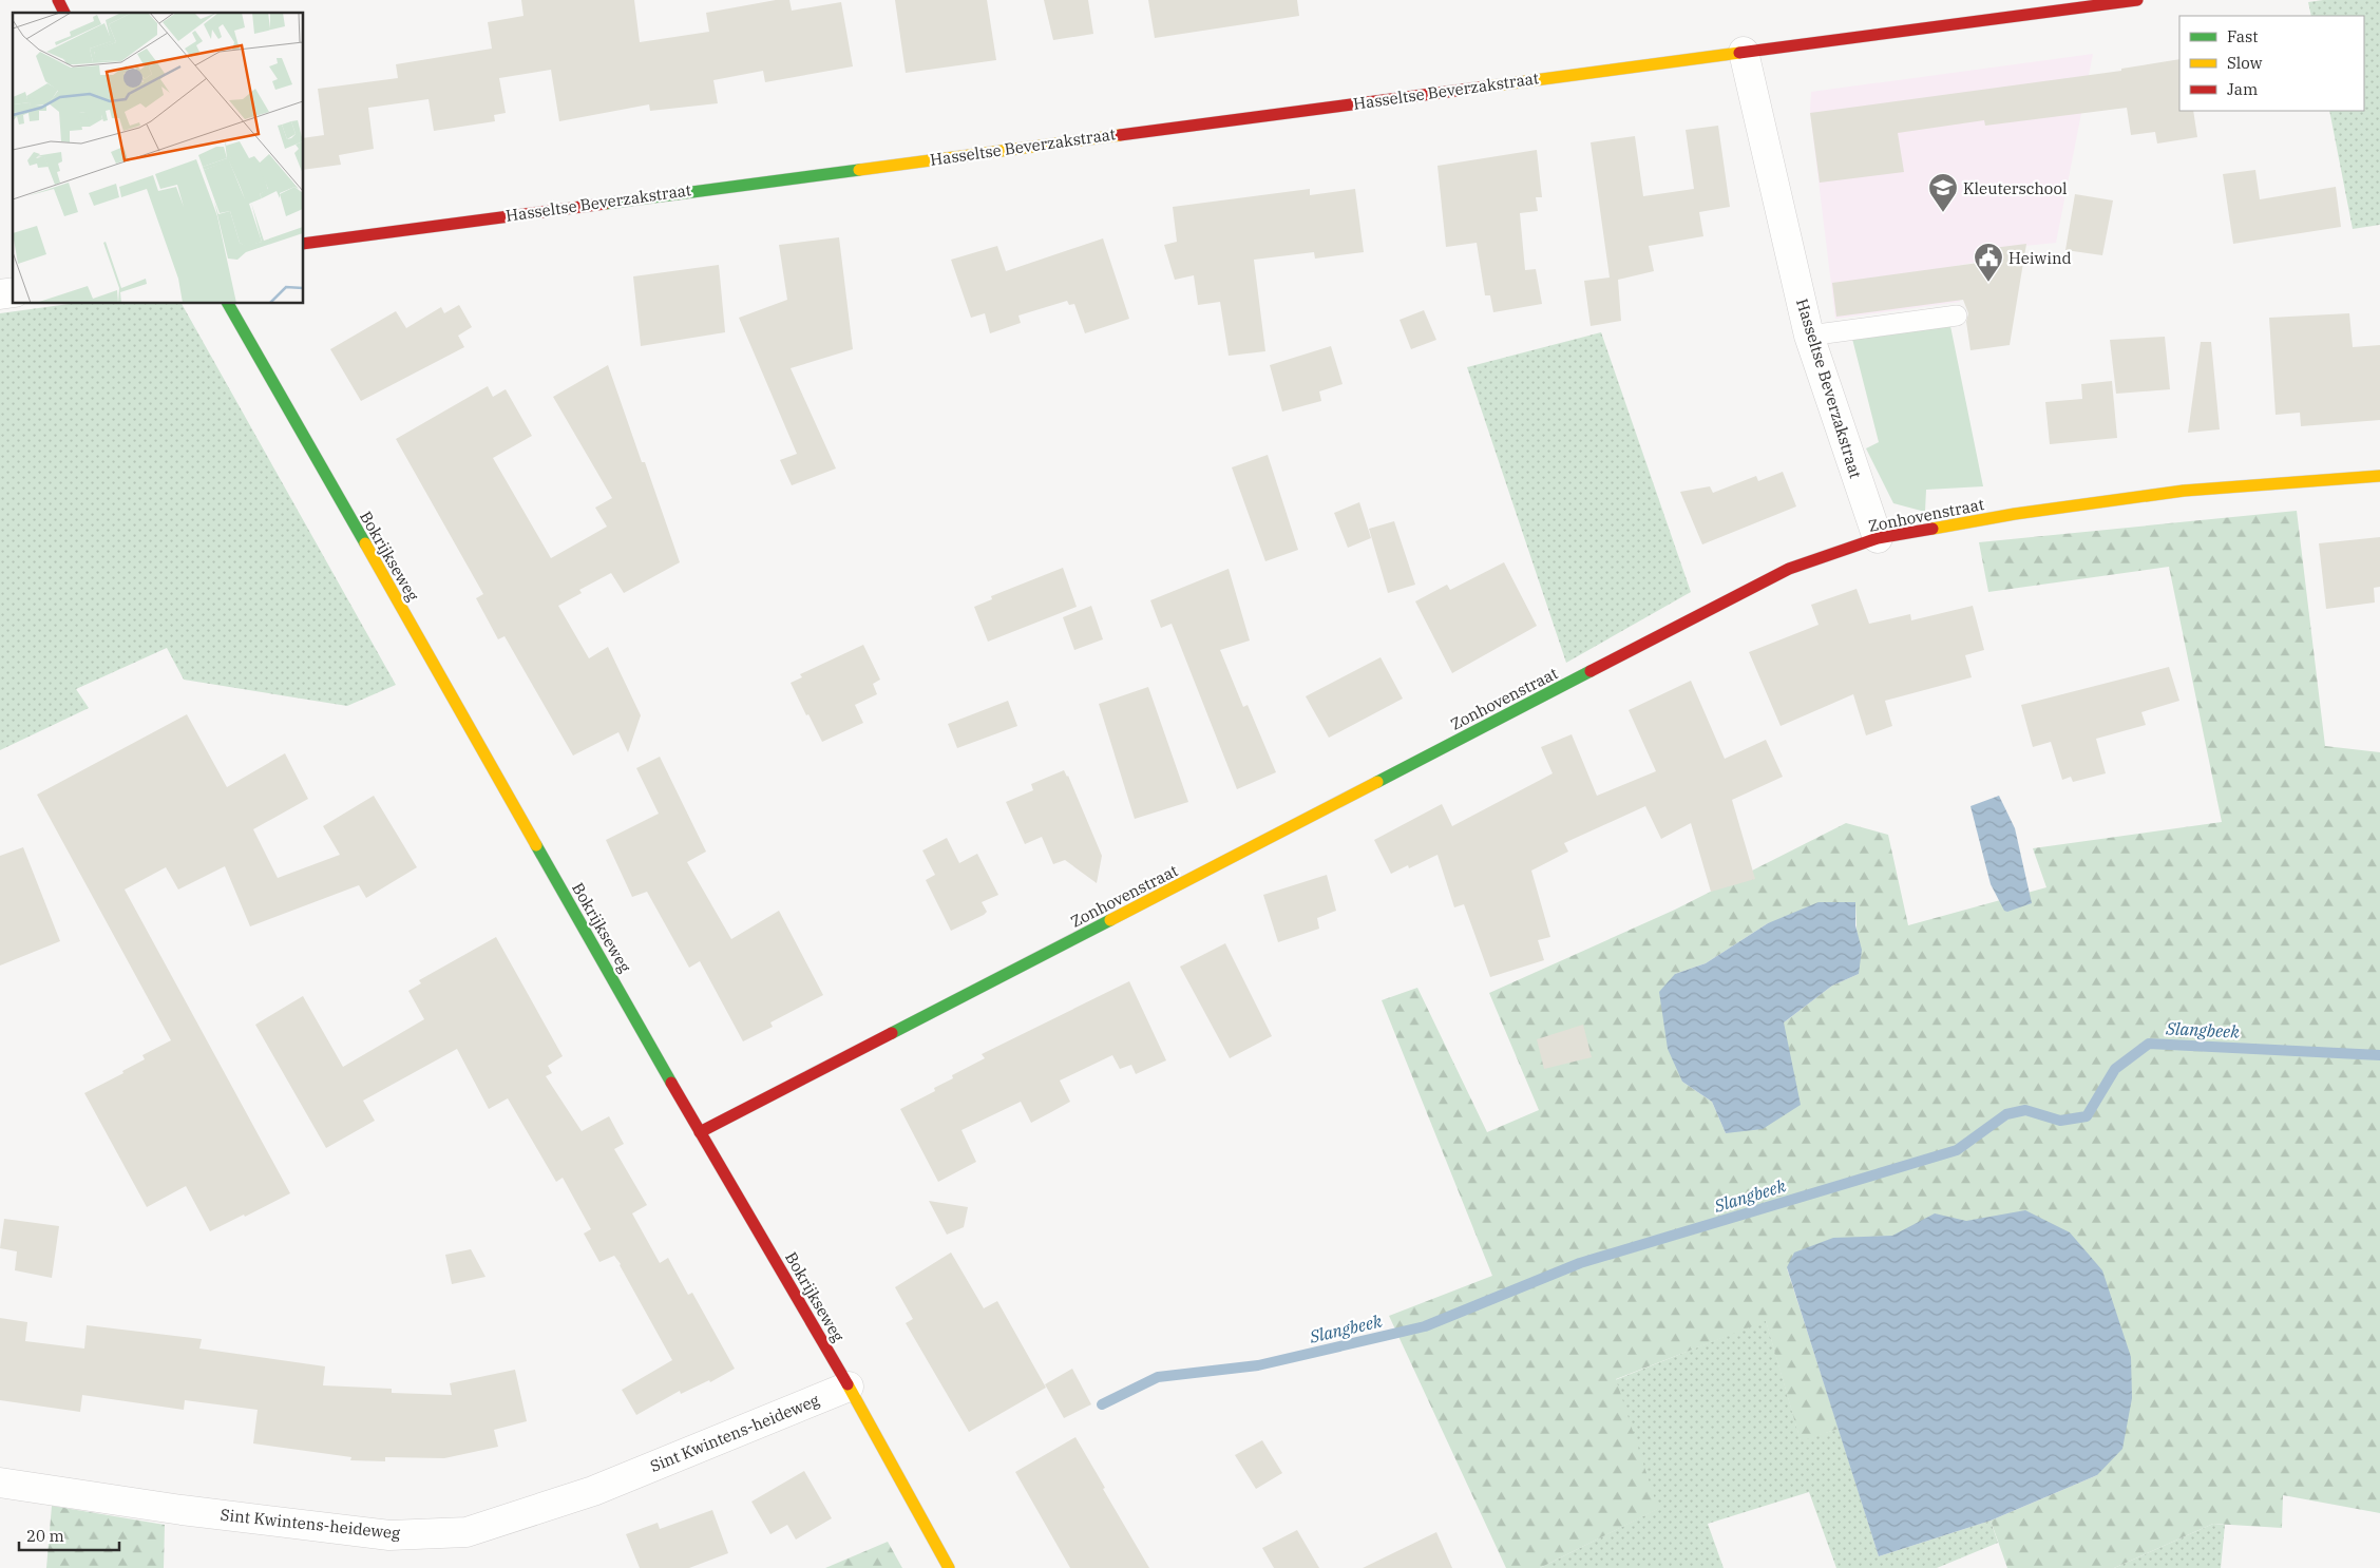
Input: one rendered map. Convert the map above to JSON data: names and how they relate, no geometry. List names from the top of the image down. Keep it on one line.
{"streets":{"street":["Hasseltse Beverzakstraat","Zonhovenstraat","Bokrijkseweg","Sint Kwintens-heideweg"]},"crossings":[["Hasseltse Beverzakstraat","Zonhovenstraat"],["Zonhovenstraat","Bokrijkseweg"],["Bokrijkseweg","Sint Kwintens-heideweg"]],"water":["Slangbeek"],"places":{"school or university":["Kleuterschool"],"public building":["Heiwind"]},"legend":["Fast","Slow","Jam"],"scale_bar":"20 m"}
